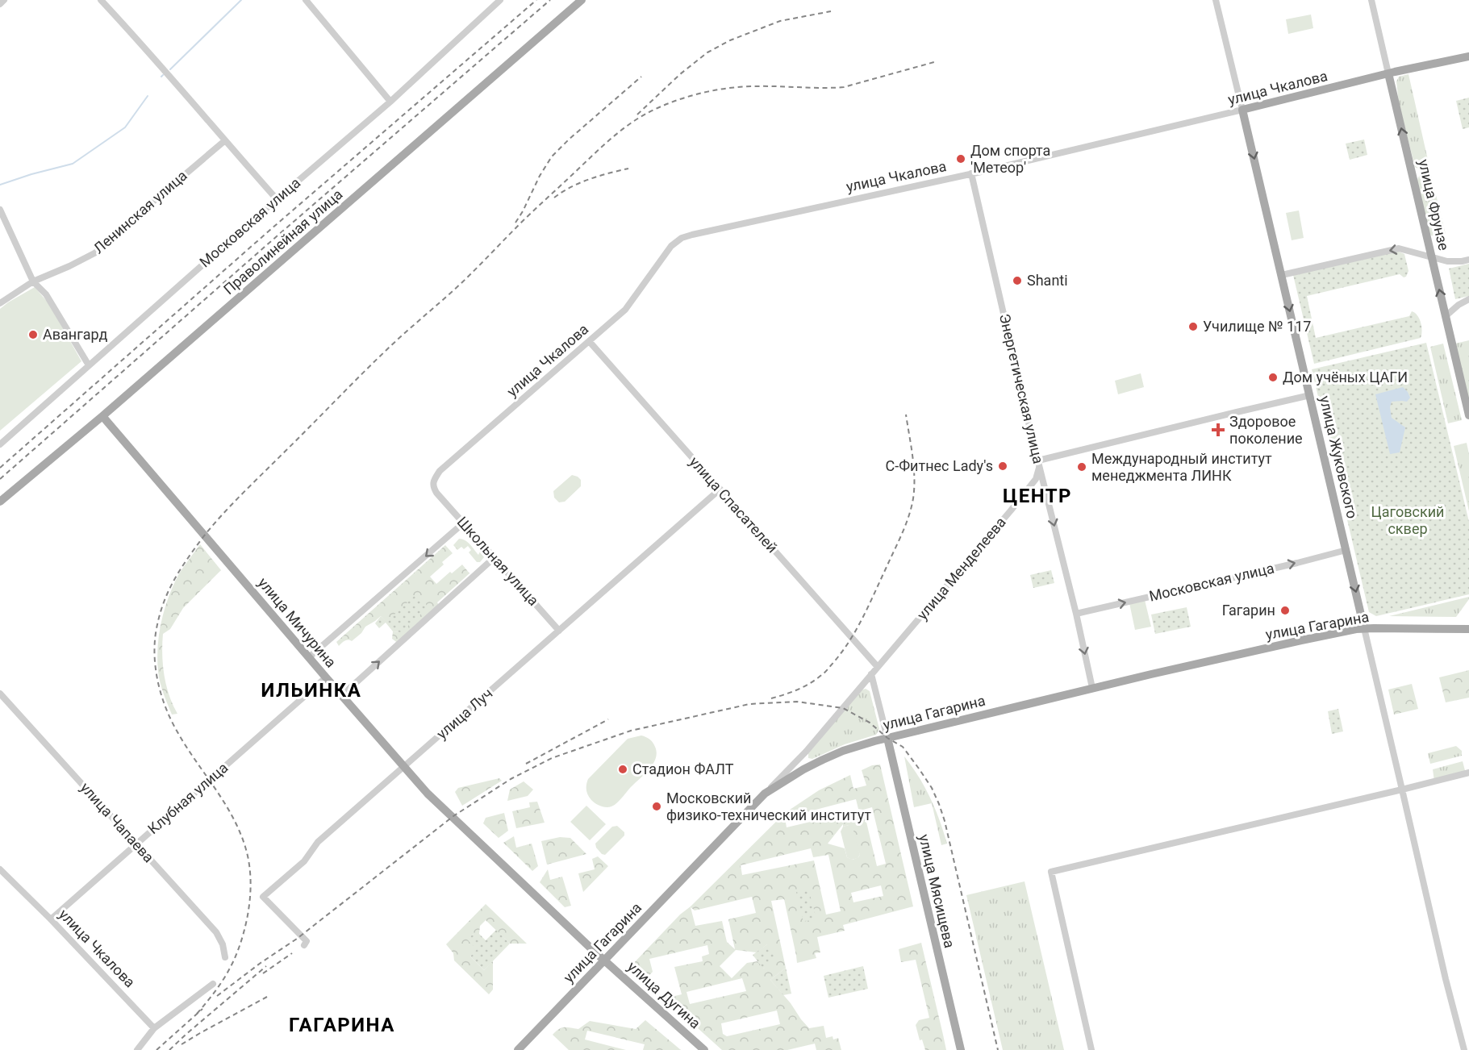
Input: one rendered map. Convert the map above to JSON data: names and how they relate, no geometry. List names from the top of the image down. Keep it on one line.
{"streets":{"main road":["улица Чкалова","улица Фрунзе","Праволинейная улица","улица Жуковского","улица Мичурина","улица Гагарина","улица Мясищева","улица Дугина"],"street":["Ленинская улица","Московская улица","Энергетическая улица","улица Спасателей","Школьная улица","улица Менделеева","улица Луч","Клубная улица","улица Чапаева"]},"crossings":[["улица Чкалова","улица Фрунзе"],["улица Чкалова","Энергетическая улица"],["улица Чкалова","улица Жуковского"],["улица Чкалова","улица Спасателей"],["улица Чкалова","Школьная улица"],["улица Чкалова","Клубная улица"],["Московская улица","Энергетическая улица"],["Московская улица","улица Жуковского"],["Праволинейная улица","улица Мичурина"],["Энергетическая улица","улица Менделеева"],["Энергетическая улица","улица Гагарина"],["улица Жуковского","улица Гагарина"],["улица Спасателей","улица Менделеева"],["улица Спасателей","улица Луч"],["Школьная улица","улица Луч"],["улица Менделеева","улица Гагарина"],["улица Мичурина","улица Гагарина"],["улица Мичурина","улица Луч"],["улица Мичурина","Клубная улица"],["улица Мичурина","улица Дугина"],["улица Гагарина","улица Мясищева"],["улица Гагарина","улица Дугина"],["Клубная улица","улица Чапаева"]],"one_way":["улица Фрунзе","Энергетическая улица"],"districts":["ЦЕНТР","ИЛЬИНКА","ГАГАРИНА"],"parks":["Цаговский сквер"],"places":{"other":["Дом спорта 'Метеор'","Shanti","Училище № 117","Авангард","Дом учёных ЦАГИ","С-Фитнес Lady's","Международный институт менеджмента ЛИНК","Гагарин","Стадион ФАЛТ","Московский физико-технический институт"],"health":["Здоровое поколение"]}}
